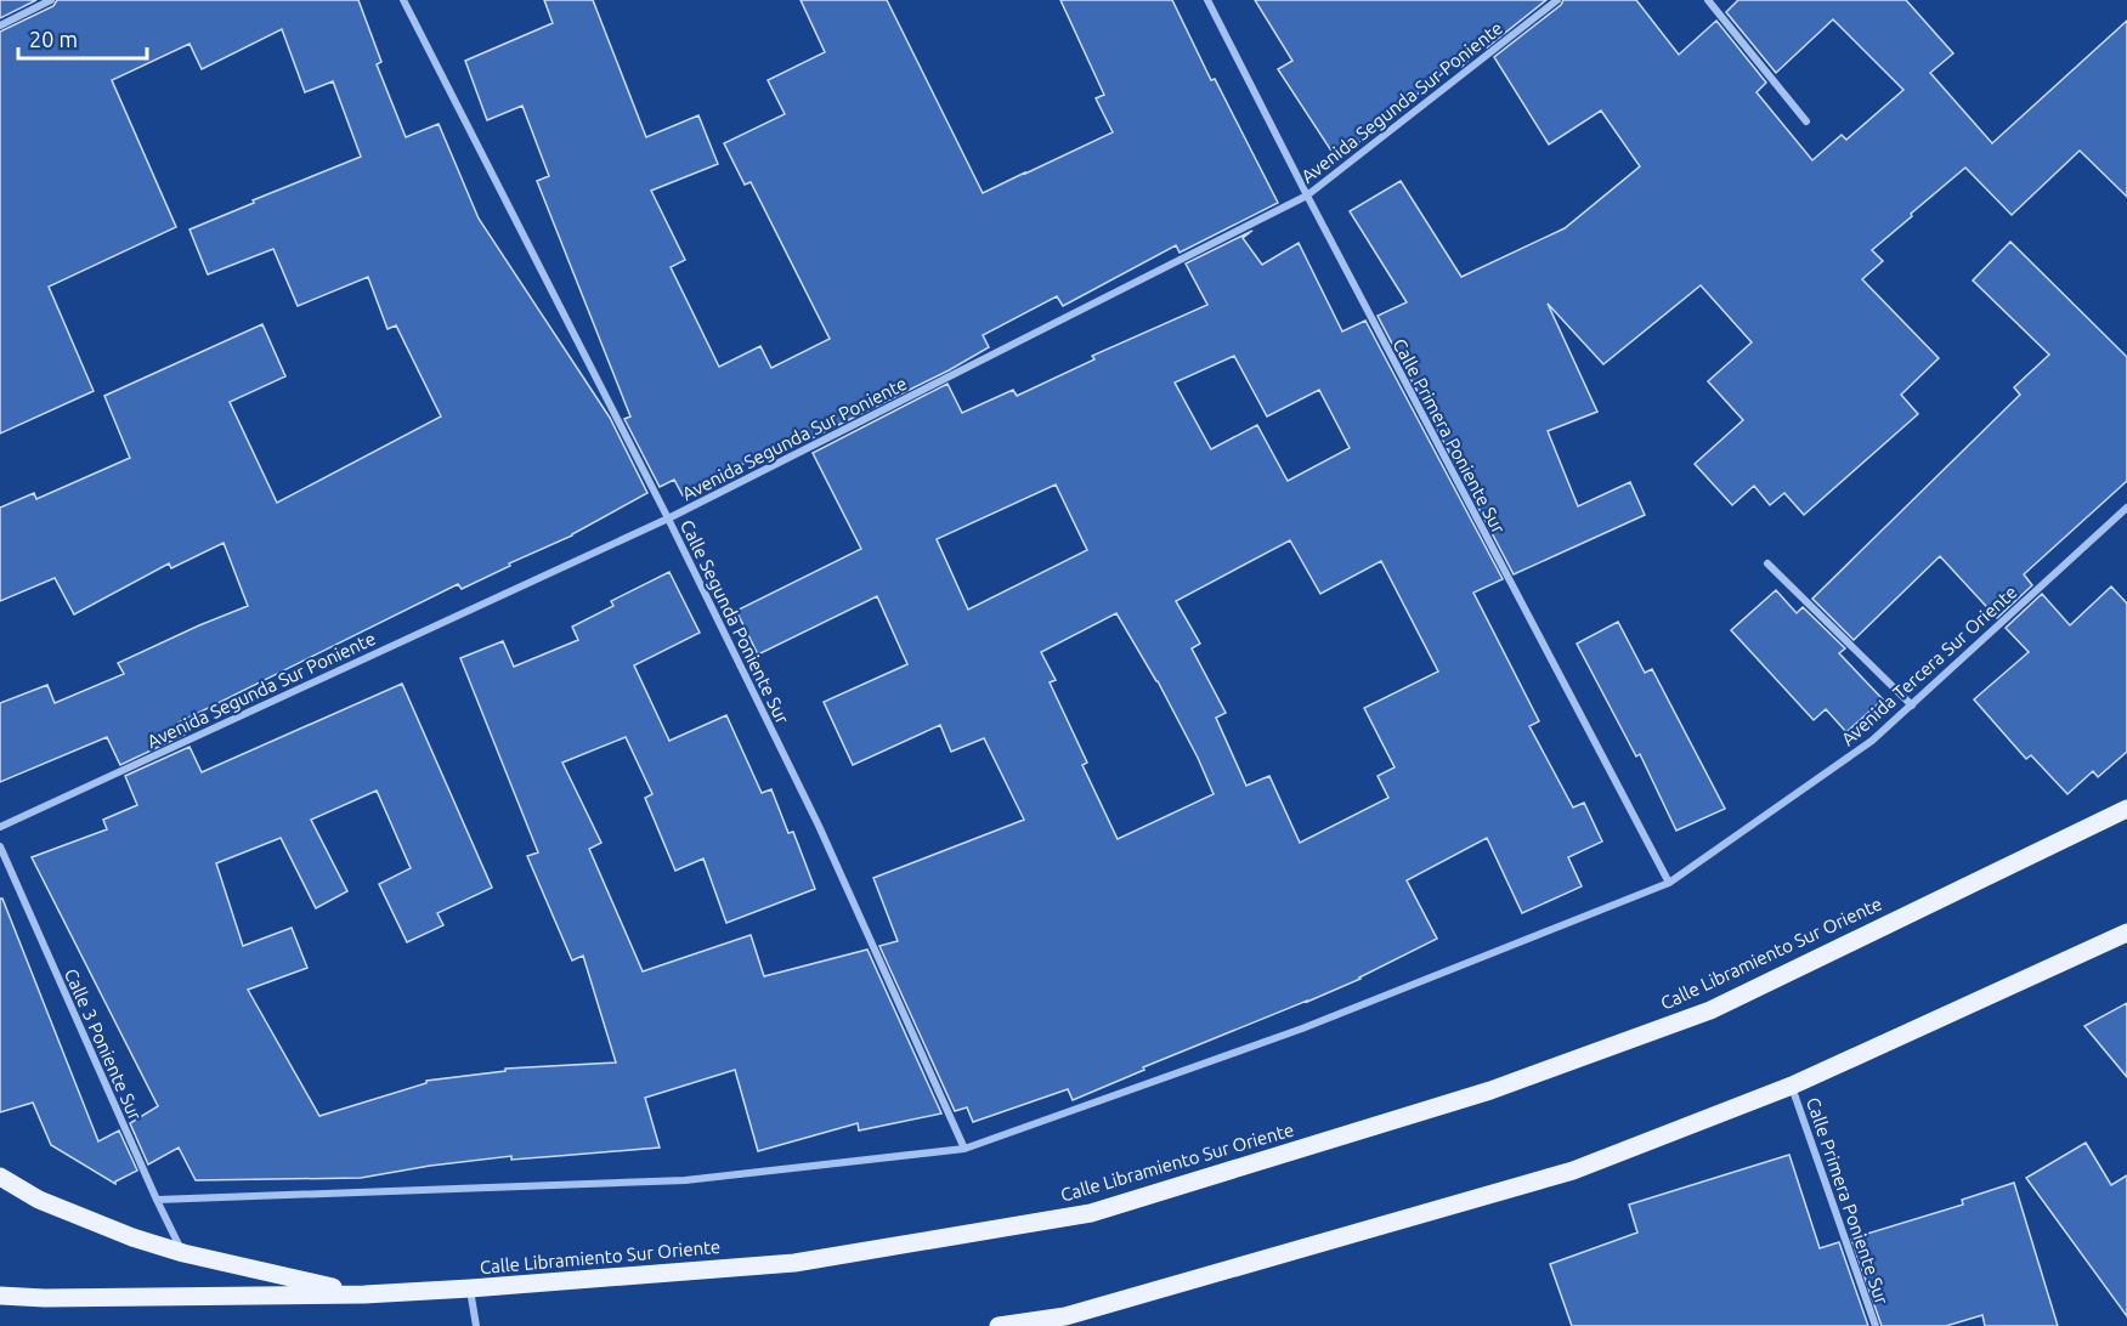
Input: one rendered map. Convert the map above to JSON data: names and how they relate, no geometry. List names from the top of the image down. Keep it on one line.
{"streets":{"main road":["Calle Libramiento Sur Oriente"],"street":["Avenida Segunda Sur Poniente","Calle Primera Poniente Sur","Calle Segunda Poniente Sur","Avenida Tercera Sur Oriente","Calle 3 Poniente Sur"]},"crossings":[["Avenida Segunda Sur Poniente","Calle Primera Poniente Sur"],["Avenida Segunda Sur Poniente","Calle Segunda Poniente Sur"],["Calle Primera Poniente Sur","Avenida Tercera Sur Oriente"],["Calle Segunda Poniente Sur","Avenida Tercera Sur Oriente"],["Avenida Tercera Sur Oriente","Calle 3 Poniente Sur"]],"scale_bar":"20 m"}
